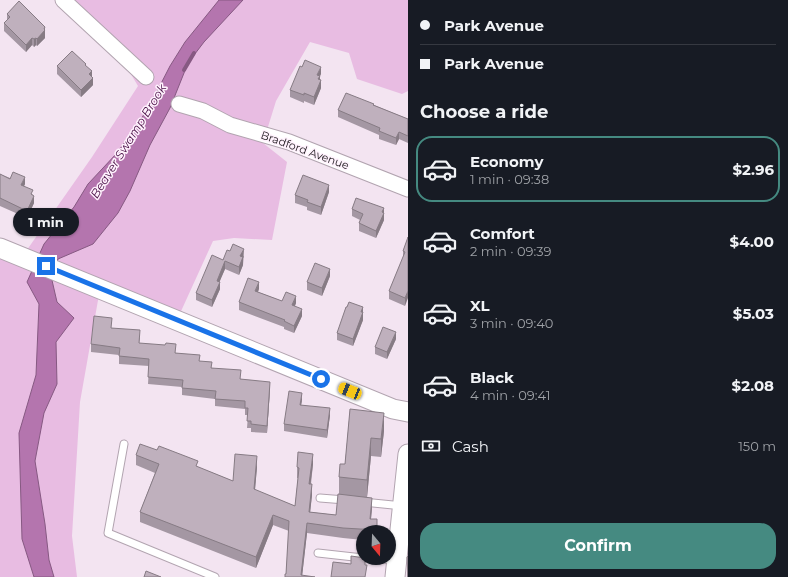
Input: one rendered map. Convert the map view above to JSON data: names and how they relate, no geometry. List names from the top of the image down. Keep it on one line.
{"streets":{"street":["Bradford Avenue"]},"water":["Beaver Swamp Brook"],"north":"bottom","page":{"banner":["Park Avenue","Park Avenue"],"heading":"Choose a ride","list":[{"name":"Economy","note":"1 min · 09:38","value":"$2.96"},{"name":"Comfort","note":"2 min · 09:39","value":"$4.00"},{"name":"XL","note":"3 min · 09:40","value":"$5.03"},{"name":"Black","note":"4 min · 09:41","value":"$2.08"}],"bubble":"1 min","pay":["Cash","150 m"],"buttons":"Confirm"}}
